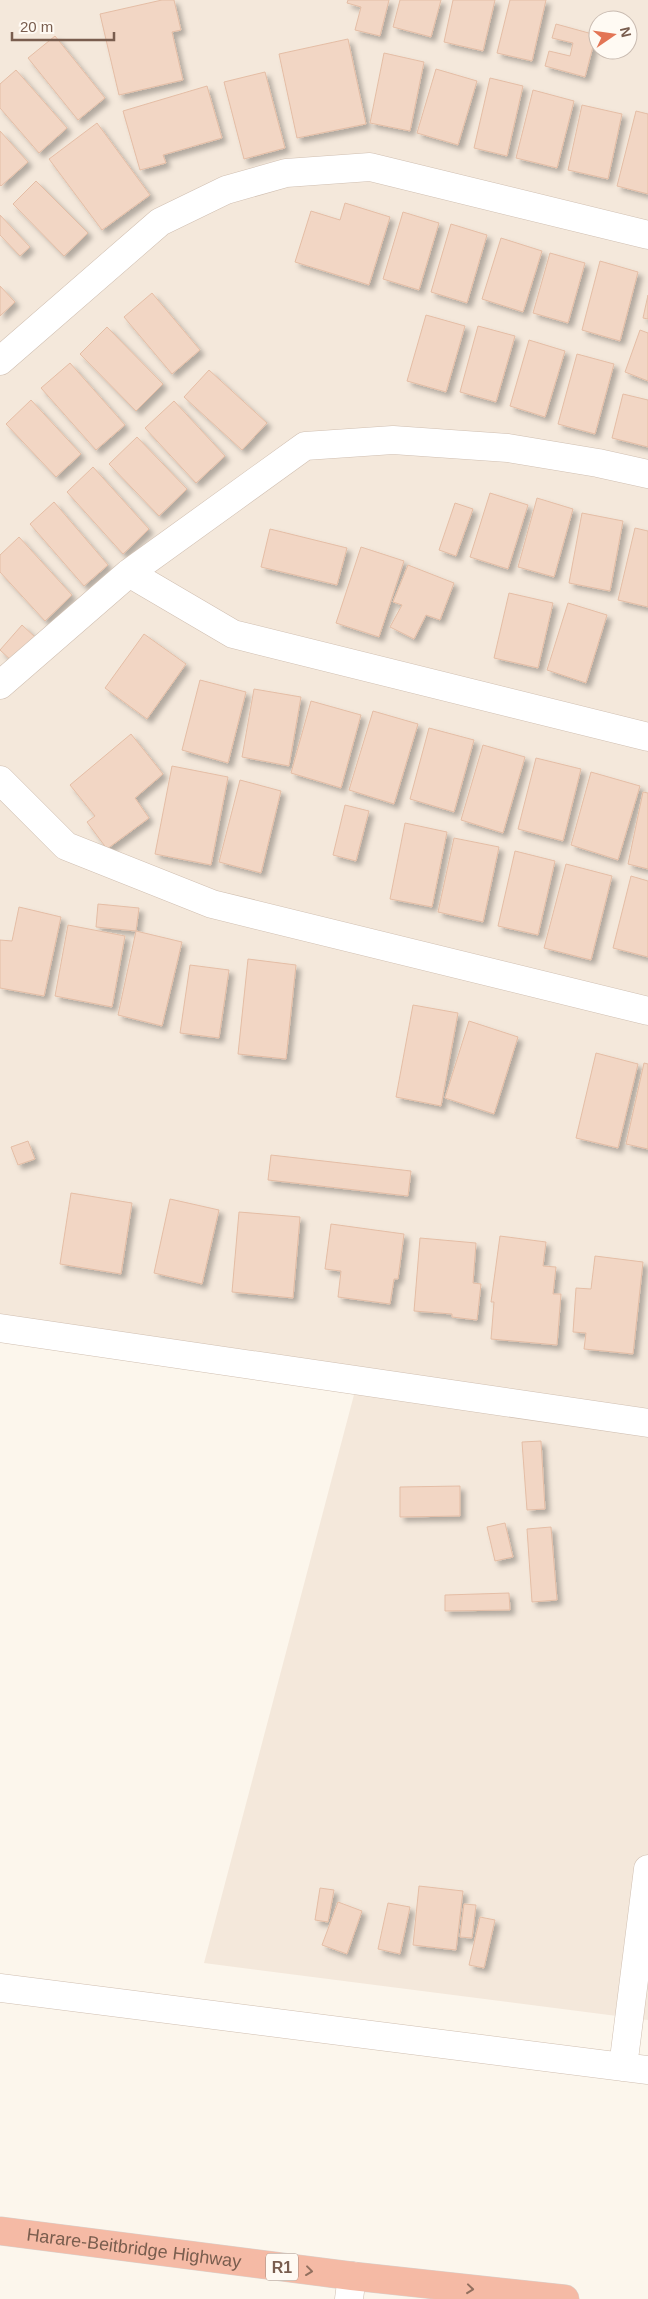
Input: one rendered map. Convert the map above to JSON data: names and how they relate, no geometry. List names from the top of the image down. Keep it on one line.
{"streets":{"highway":["Harare-Beitbridge Highway","R1"]},"one_way":["Harare-Beitbridge Highway"],"scale_bar":"20 m","north":"right"}
